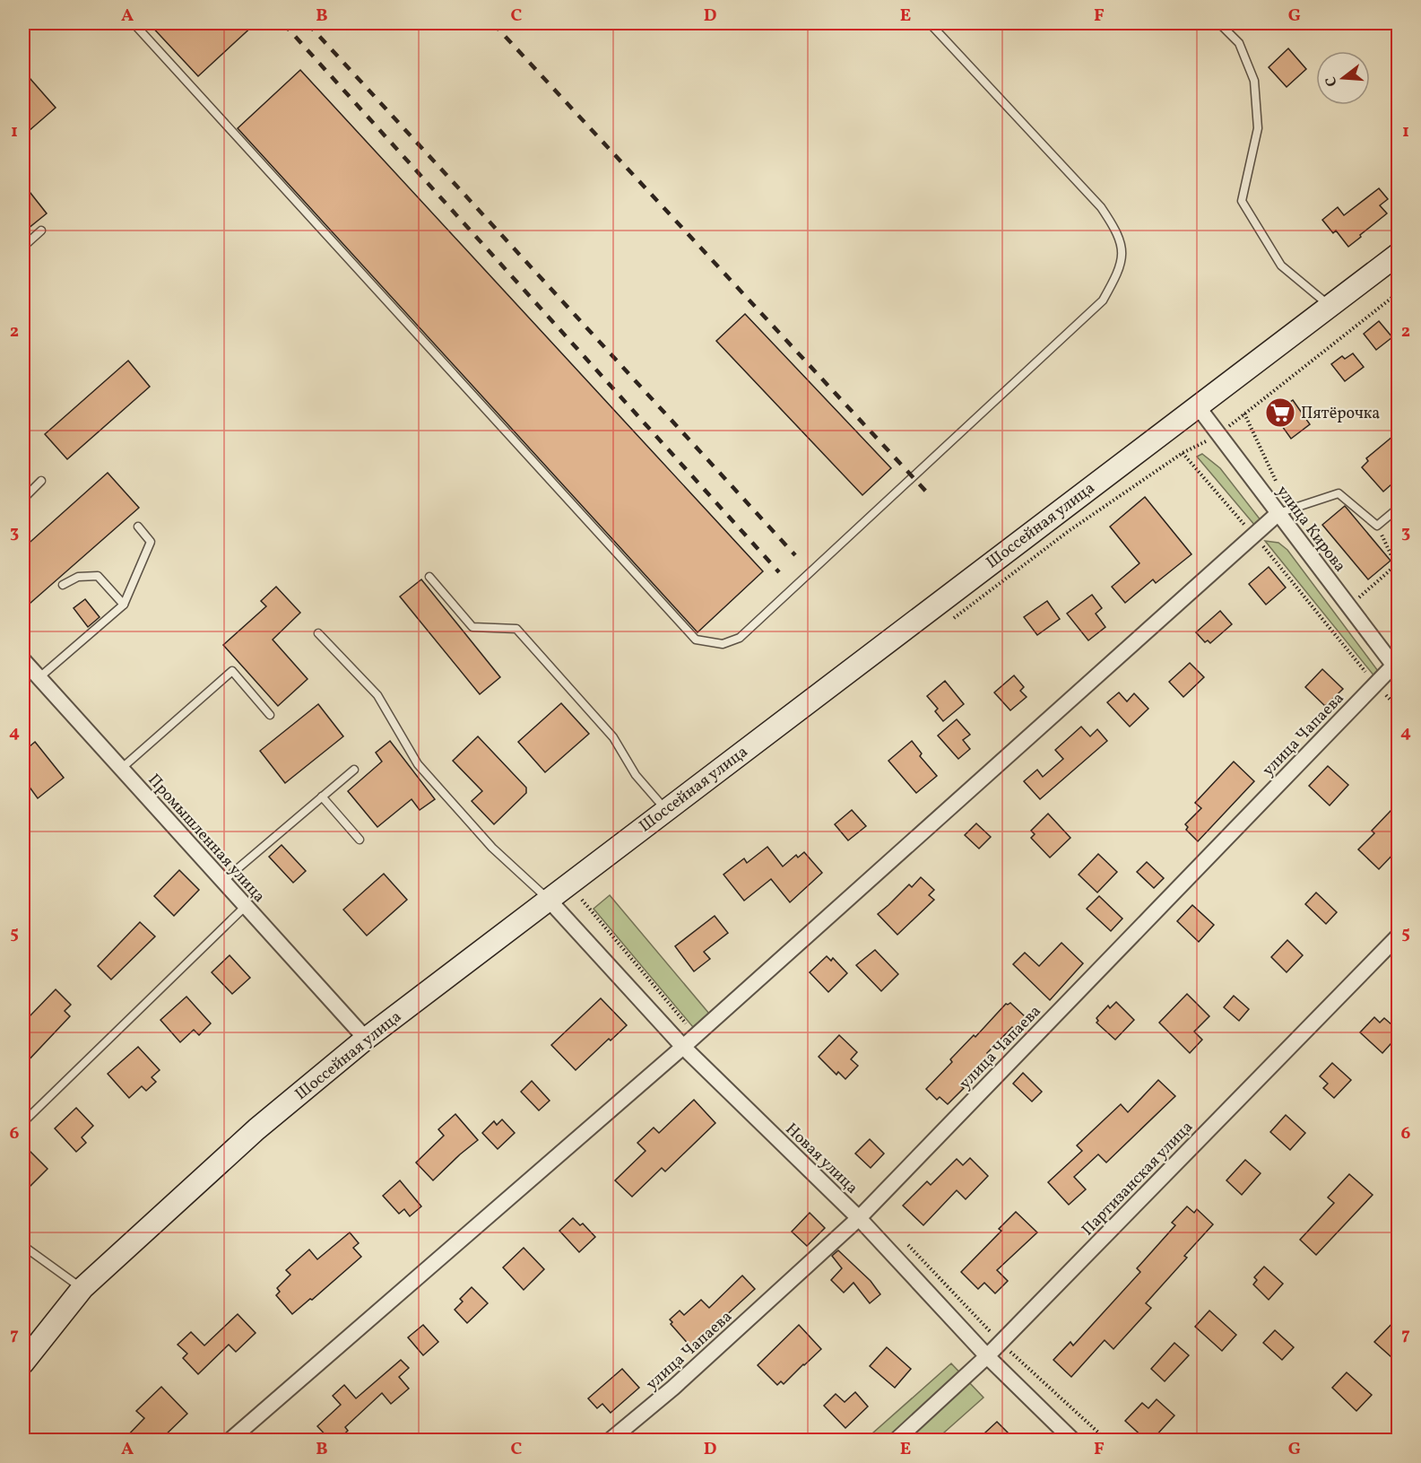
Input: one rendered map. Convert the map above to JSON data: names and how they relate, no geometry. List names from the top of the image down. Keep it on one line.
{"streets":{"main road":["Шоссейная улица"],"street":["улица Кирова","улица Чапаева","Промышленная улица","Новая улица","Партизанская улица"]},"crossings":[["Шоссейная улица","улица Кирова"],["Шоссейная улица","Промышленная улица"],["Шоссейная улица","Новая улица"],["улица Кирова","улица Чапаева"],["улица Чапаева","Новая улица"],["Новая улица","Партизанская улица"]],"places":{"supermarket":["Пятёрочка"]},"north":"left","grid":{"columns":["A","B","C","D","E","F","G"],"rows":["1","2","3","4","5","6","7"]}}
